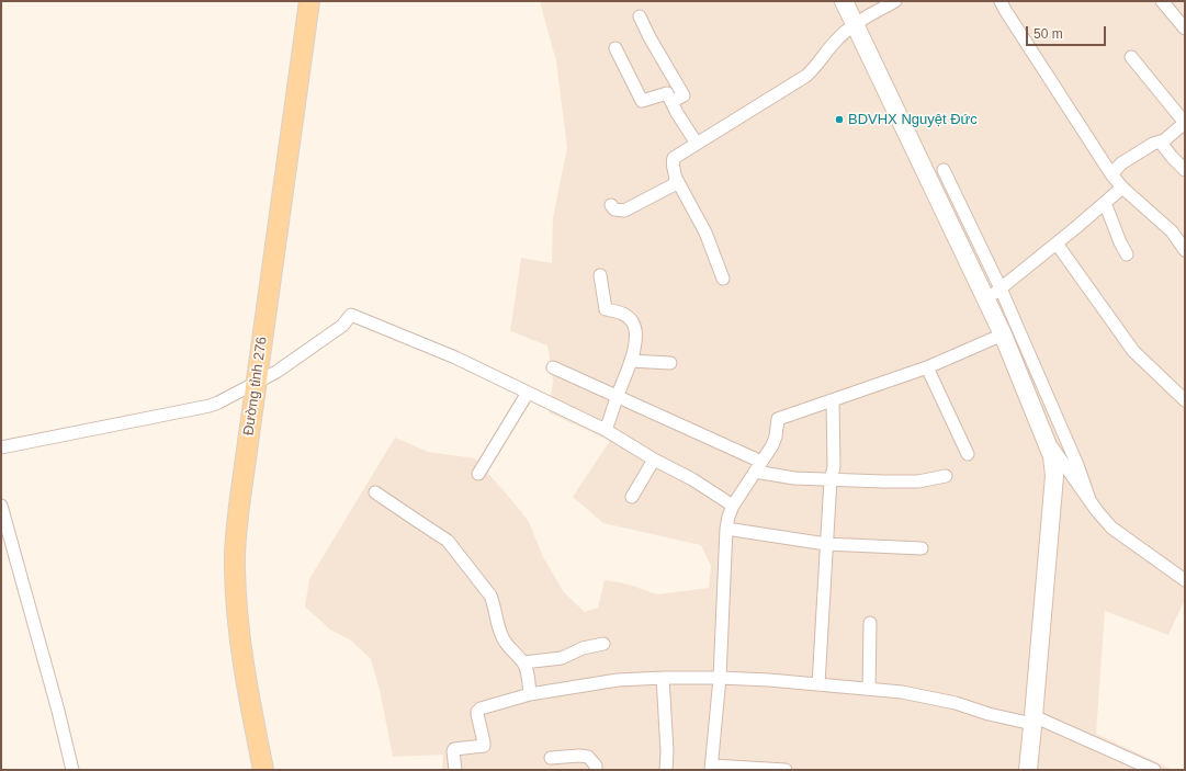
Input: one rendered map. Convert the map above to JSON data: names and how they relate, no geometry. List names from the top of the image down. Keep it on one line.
{"streets":{"main road":["Đường tỉnh 276"]},"places":["BDVHX Nguyệt Đức"],"scale_bar":"50 m"}
